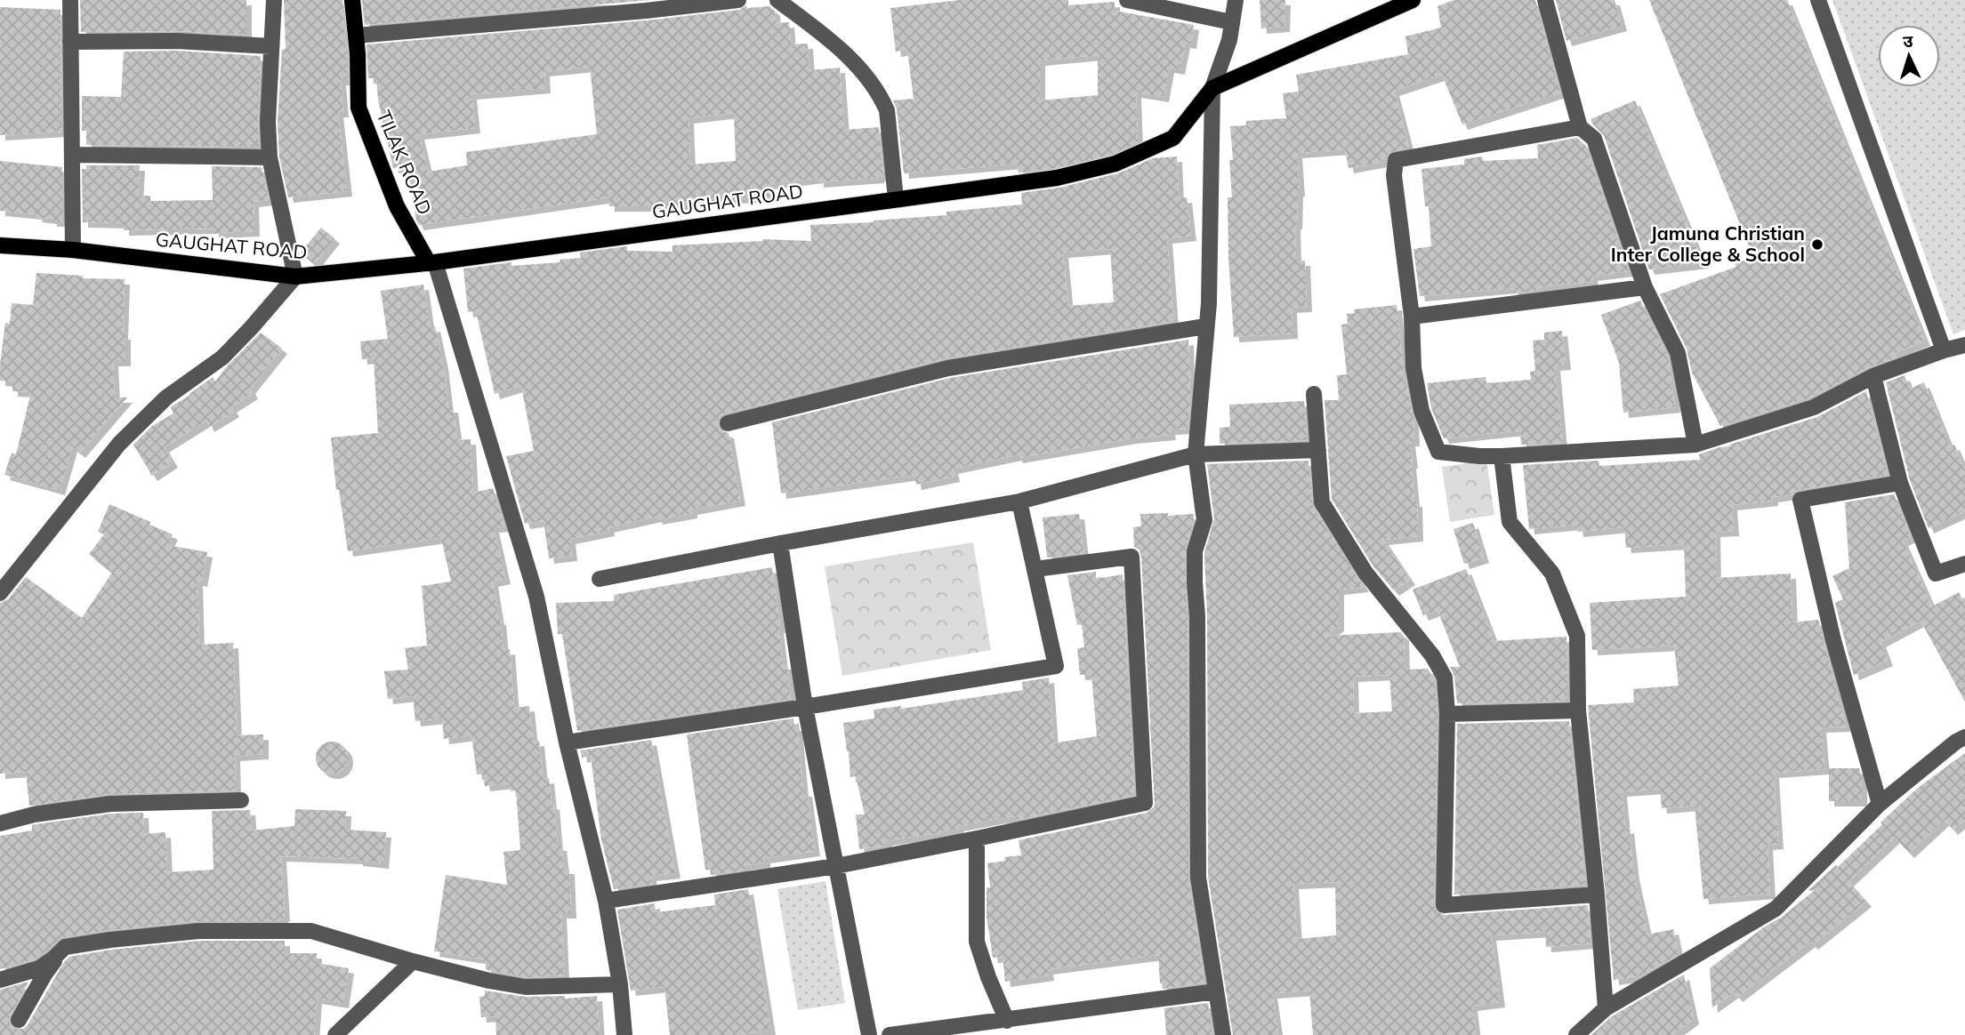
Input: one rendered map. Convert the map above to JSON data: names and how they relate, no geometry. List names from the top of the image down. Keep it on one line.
{"streets":{"main road":["TILAK ROAD","GAUGHAT ROAD"]},"crossings":[["TILAK ROAD","GAUGHAT ROAD"]],"places":["Jamuna Christian Inter College & School"],"north":"top"}
